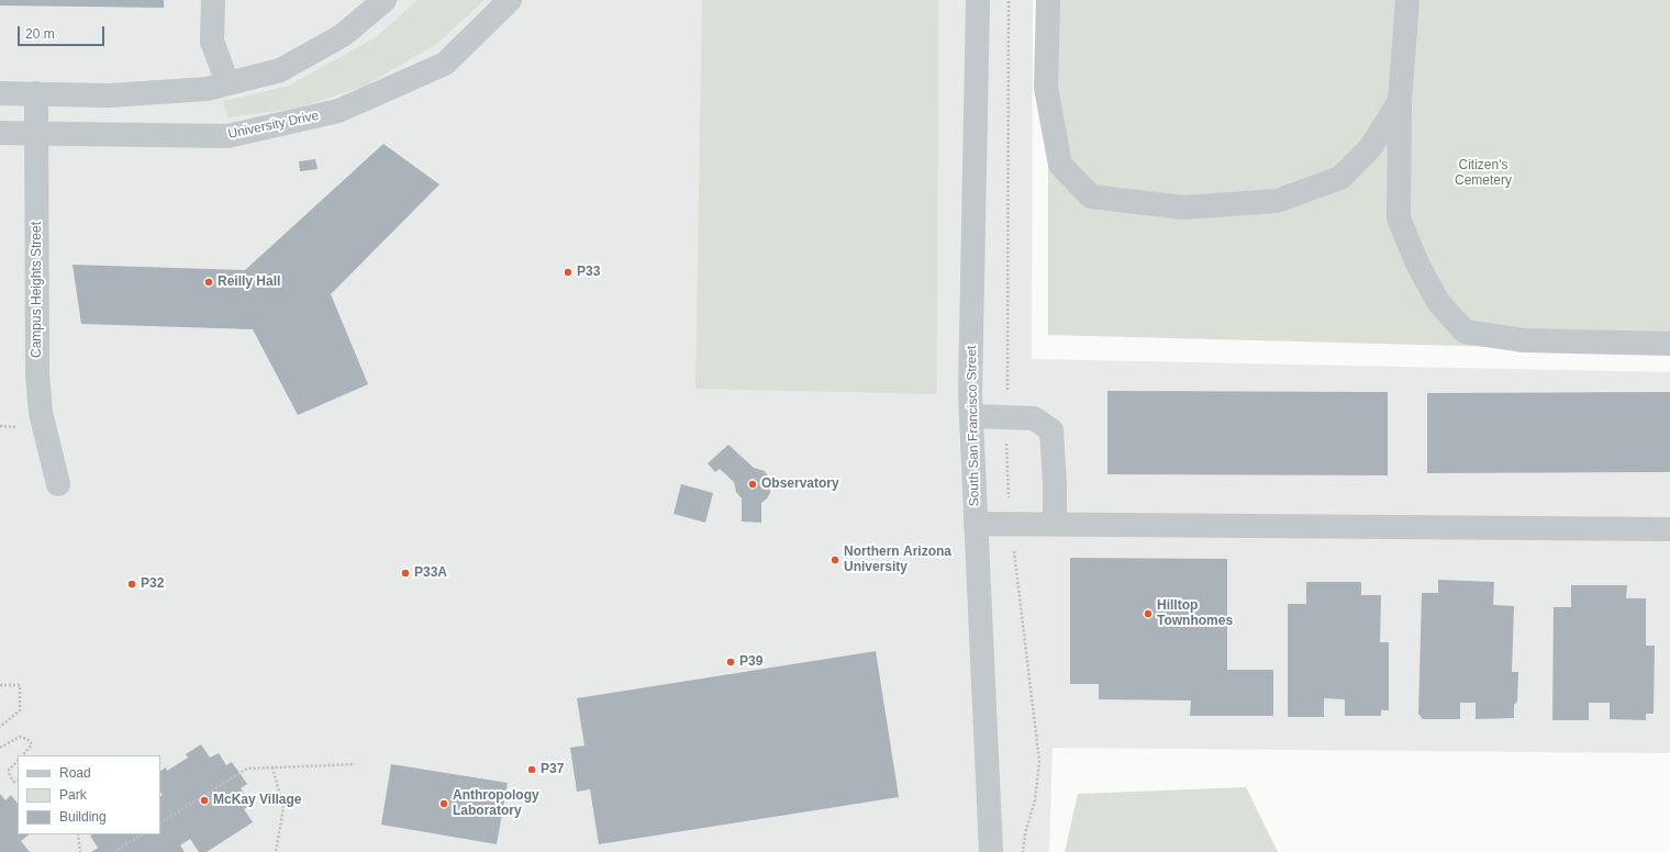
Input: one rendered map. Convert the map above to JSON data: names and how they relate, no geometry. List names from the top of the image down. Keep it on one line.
{"streets":{"street":["University Drive","Campus Heights Street","South San Francisco Street"]},"crossings":[["University Drive","Campus Heights Street"]],"parks":["Citizen's Cemetery"],"places":["P33","Reilly Hall","Observatory","Northern Arizona University","P33A","P32","Hilltop Townhomes","P39","P37","McKay Village","Anthropology Laboratory"],"legend":["Road","Park","Building"],"scale_bar":"20 m"}
